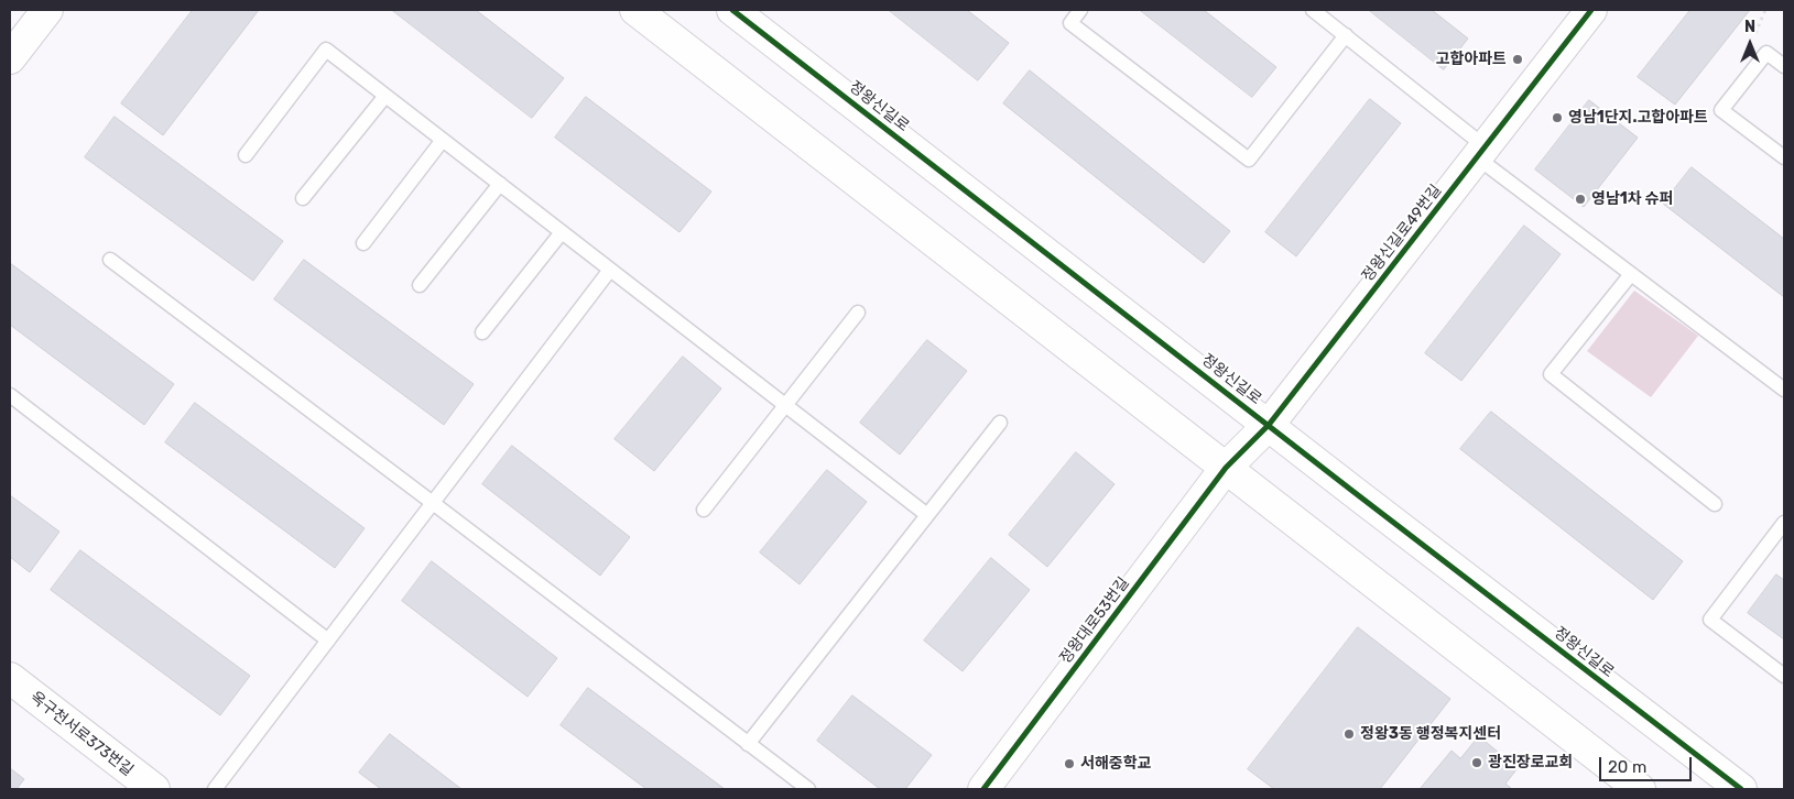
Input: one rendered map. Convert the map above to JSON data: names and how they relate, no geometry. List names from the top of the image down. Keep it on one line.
{"streets":{"street":["정왕신길로","정왕신길로49번길","정왕대로53번길","옥구천서로373번길"]},"crossings":[["정왕신길로","정왕신길로49번길"],["정왕신길로49번길","정왕대로53번길"]],"places":["고합아파트","영남1단지.고합아파트","영남1차 슈퍼","정왕3동 행정복지센터","광진장로교회","서해중학교"],"scale_bar":"20 m","north":"top"}
